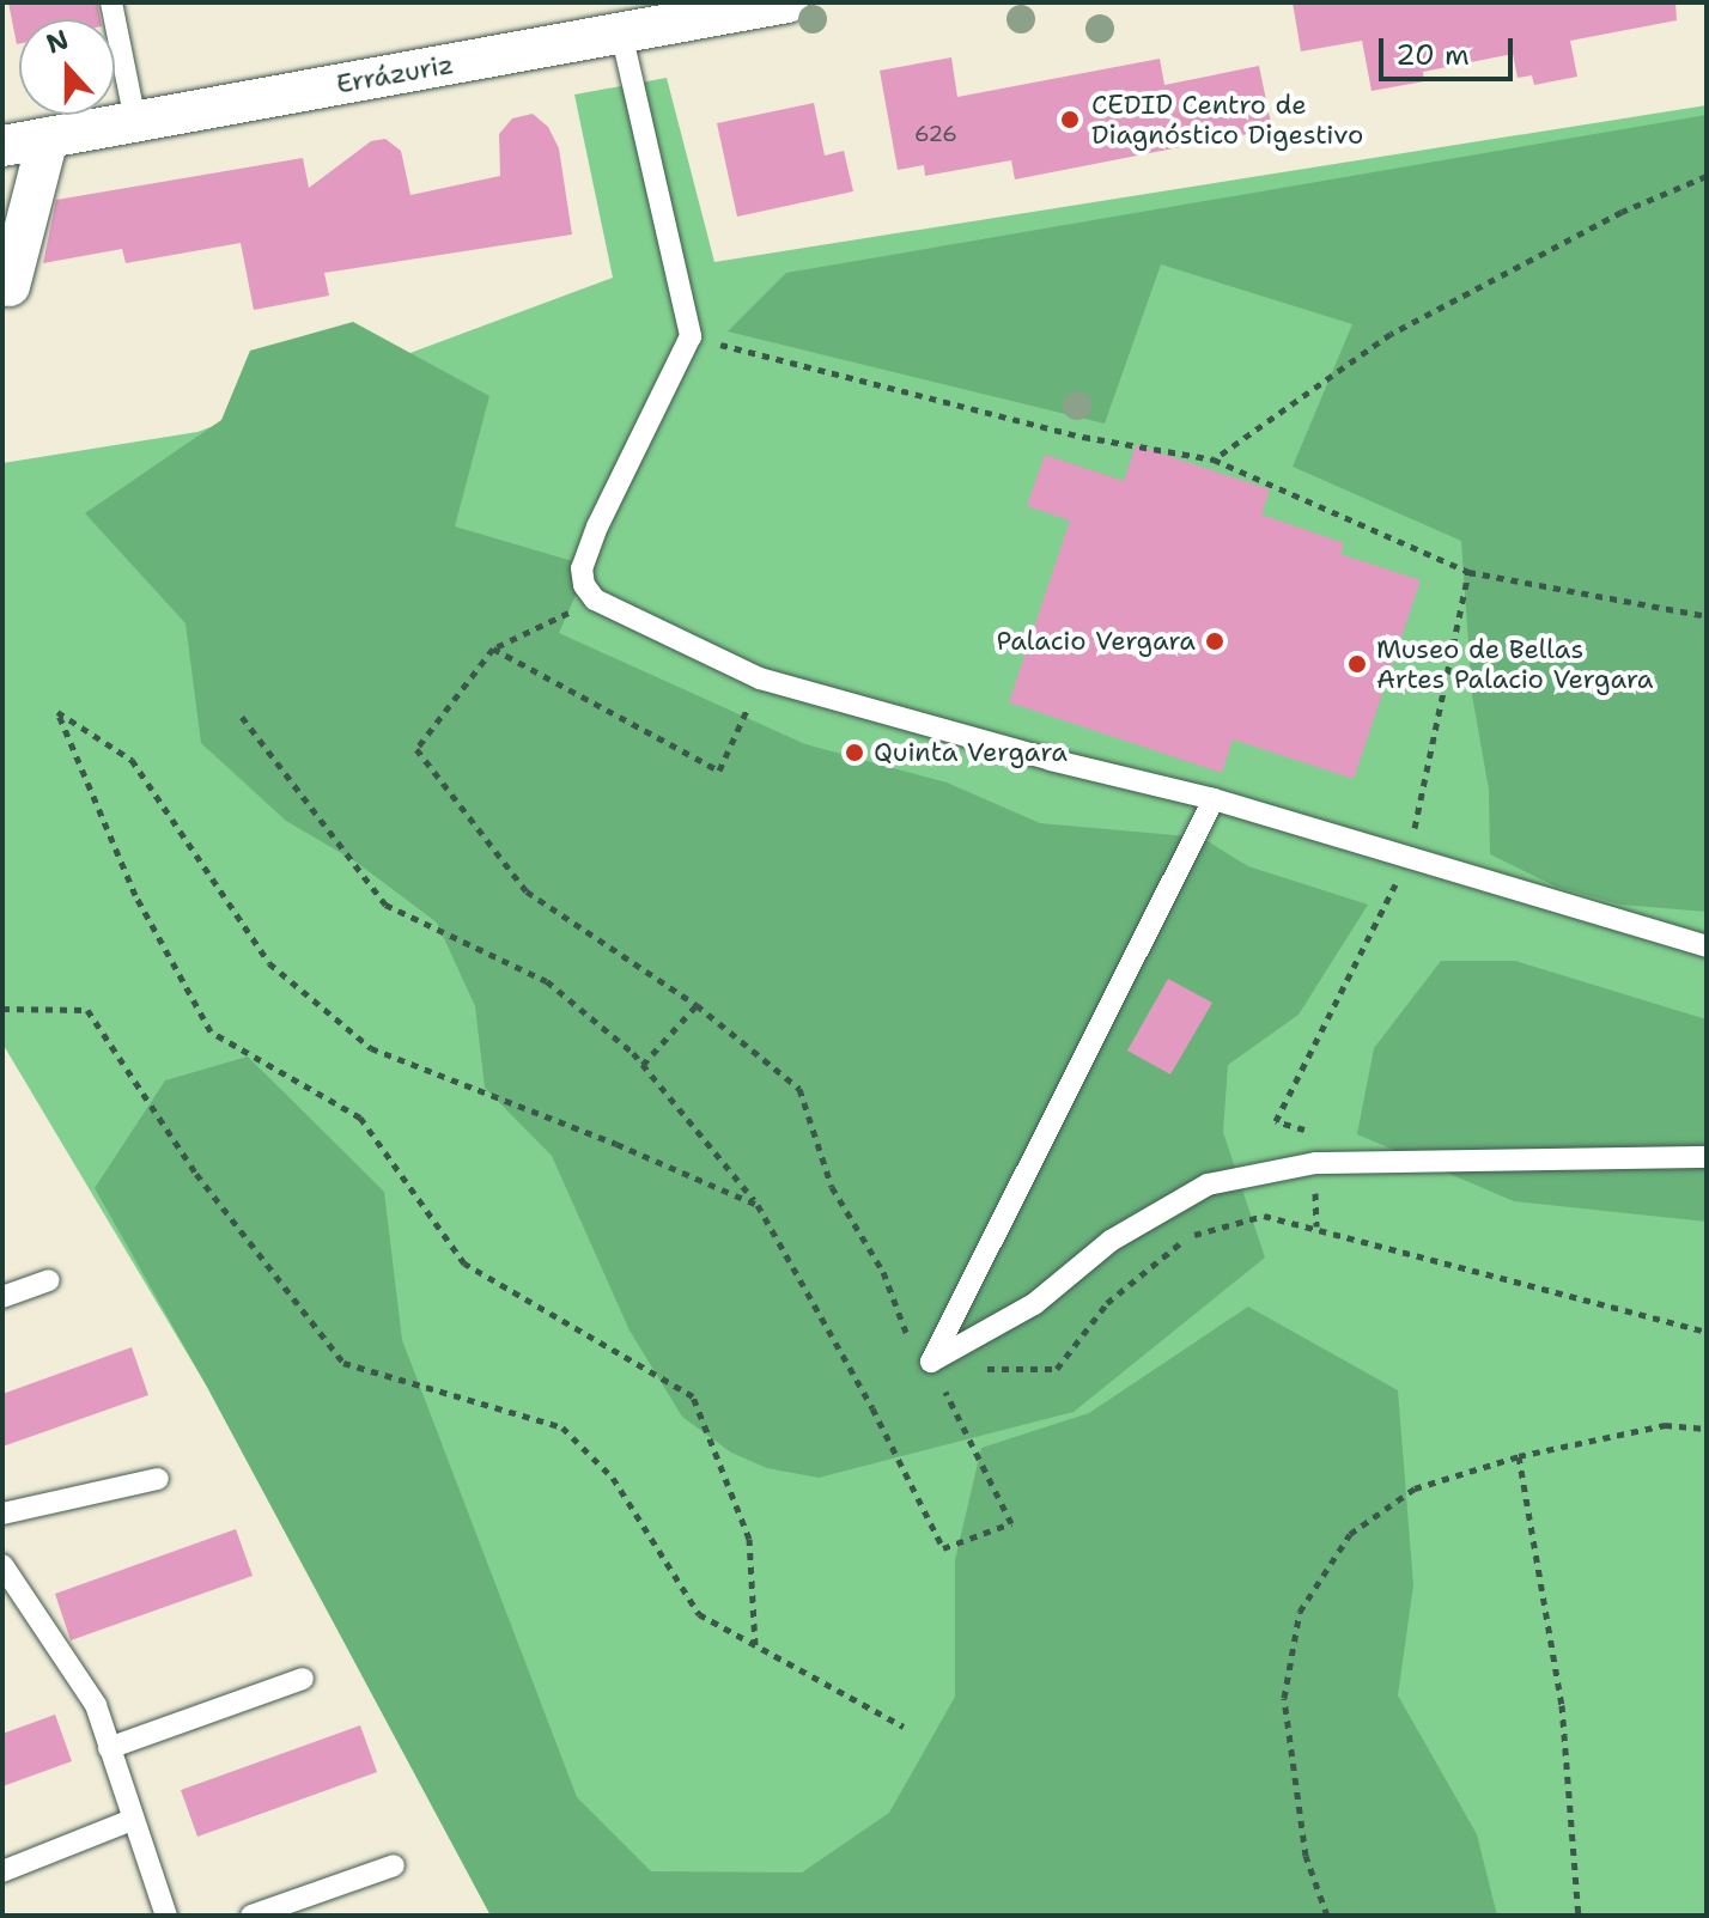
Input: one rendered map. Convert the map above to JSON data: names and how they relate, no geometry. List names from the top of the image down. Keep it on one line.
{"streets":{"street":["Errázuriz"]},"places":["CEDID Centro de Diagnóstico Digestivo","Palacio Vergara","Museo de Bellas Artes Palacio Vergara","Quinta Vergara"],"house_numbers":["626"],"scale_bar":"20 m","north":"top"}
